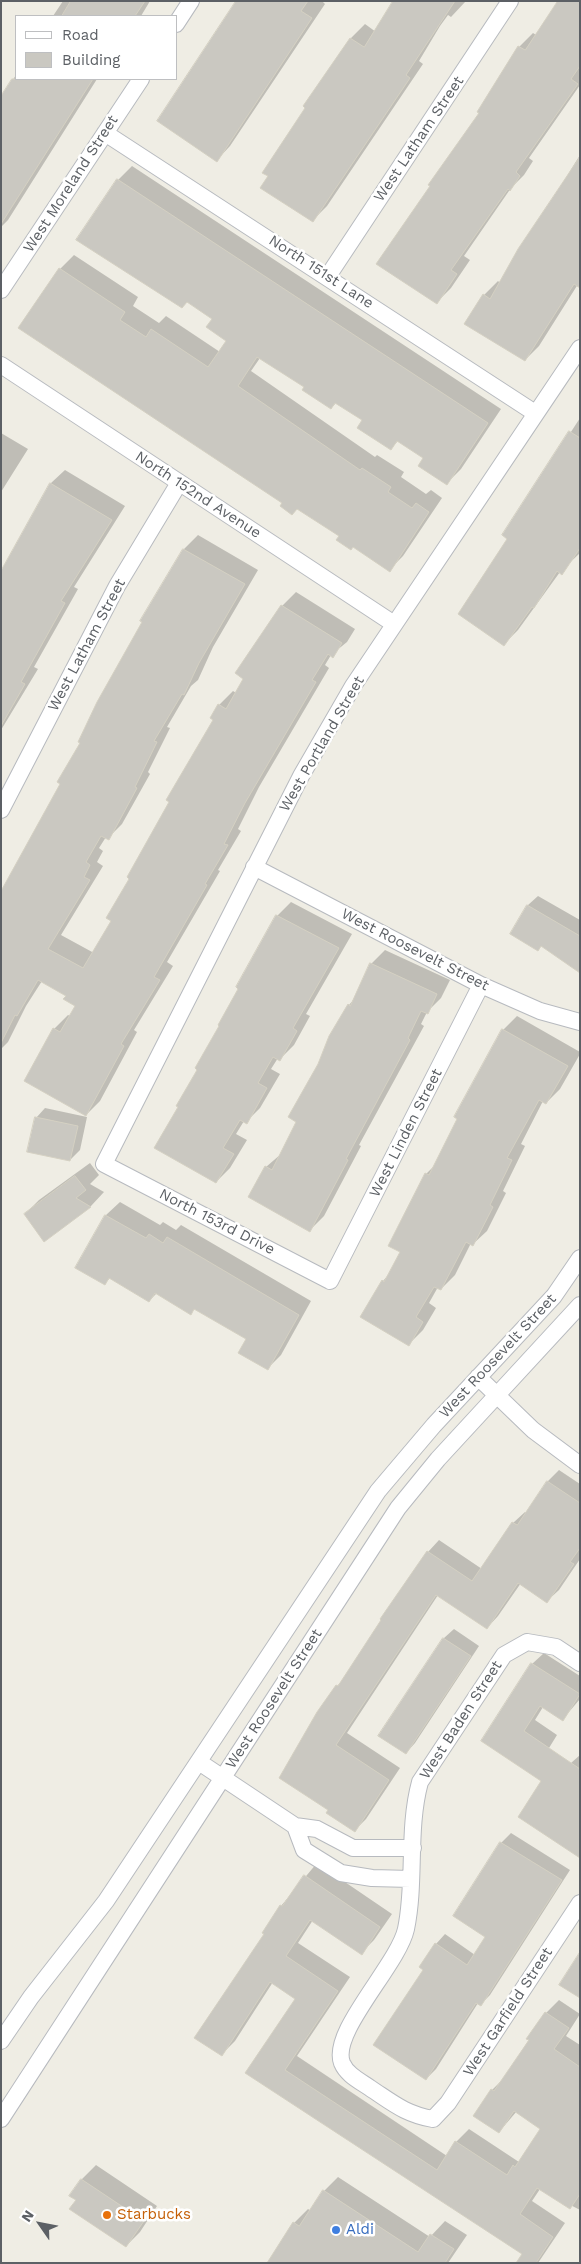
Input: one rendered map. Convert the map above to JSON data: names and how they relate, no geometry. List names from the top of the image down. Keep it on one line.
{"streets":{"street":["West Latham Street","West Moreland Street","North 151st Lane","North 152nd Avenue","West Portland Street","West Roosevelt Street","West Linden Street","North 153rd Drive","West Baden Street","West Garfield Street"]},"crossings":[["West Latham Street","North 151st Lane"],["West Latham Street","North 152nd Avenue"],["West Moreland Street","North 151st Lane"],["North 151st Lane","West Portland Street"],["North 152nd Avenue","West Portland Street"],["West Portland Street","West Roosevelt Street"],["West Portland Street","North 153rd Drive"],["West Roosevelt Street","West Linden Street"],["West Linden Street","North 153rd Drive"],["West Baden Street","West Garfield Street"]],"places":["Starbucks","Aldi"],"legend":["Road","Building"],"north":"top left"}
